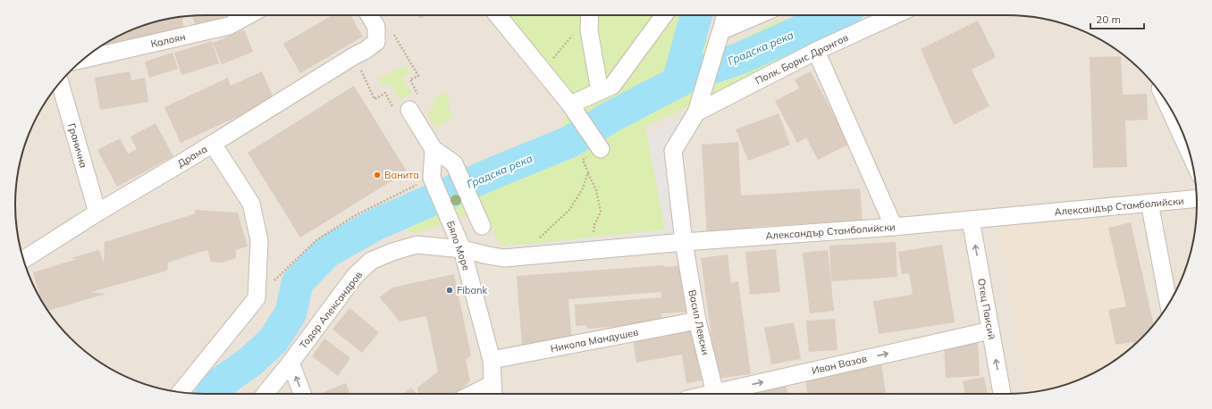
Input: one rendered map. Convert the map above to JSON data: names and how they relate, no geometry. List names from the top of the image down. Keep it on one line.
{"streets":{"street":["Калоян","Полк. Борис Дрангов","Гранична","Драма","Александър Стамболийски","Бяло Море","Отец Паисий","Тодор Александров","Васил Левски","Никола Мандушев","Иван Вазов"]},"crossings":[["Полк. Борис Дрангов","Васил Левски"],["Гранична","Драма"],["Александър Стамболийски","Бяло Море"],["Александър Стамболийски","Отец Паисий"],["Александър Стамболийски","Тодор Александров"],["Александър Стамболийски","Васил Левски"],["Бяло Море","Тодор Александров"],["Бяло Море","Никола Мандушев"],["Отец Паисий","Иван Вазов"],["Васил Левски","Никола Мандушев"]],"one_way":["Отец Паисий","Иван Вазов"],"water":["Градска река"],"places":["Ванита","Fibank"],"scale_bar":"20 m"}
